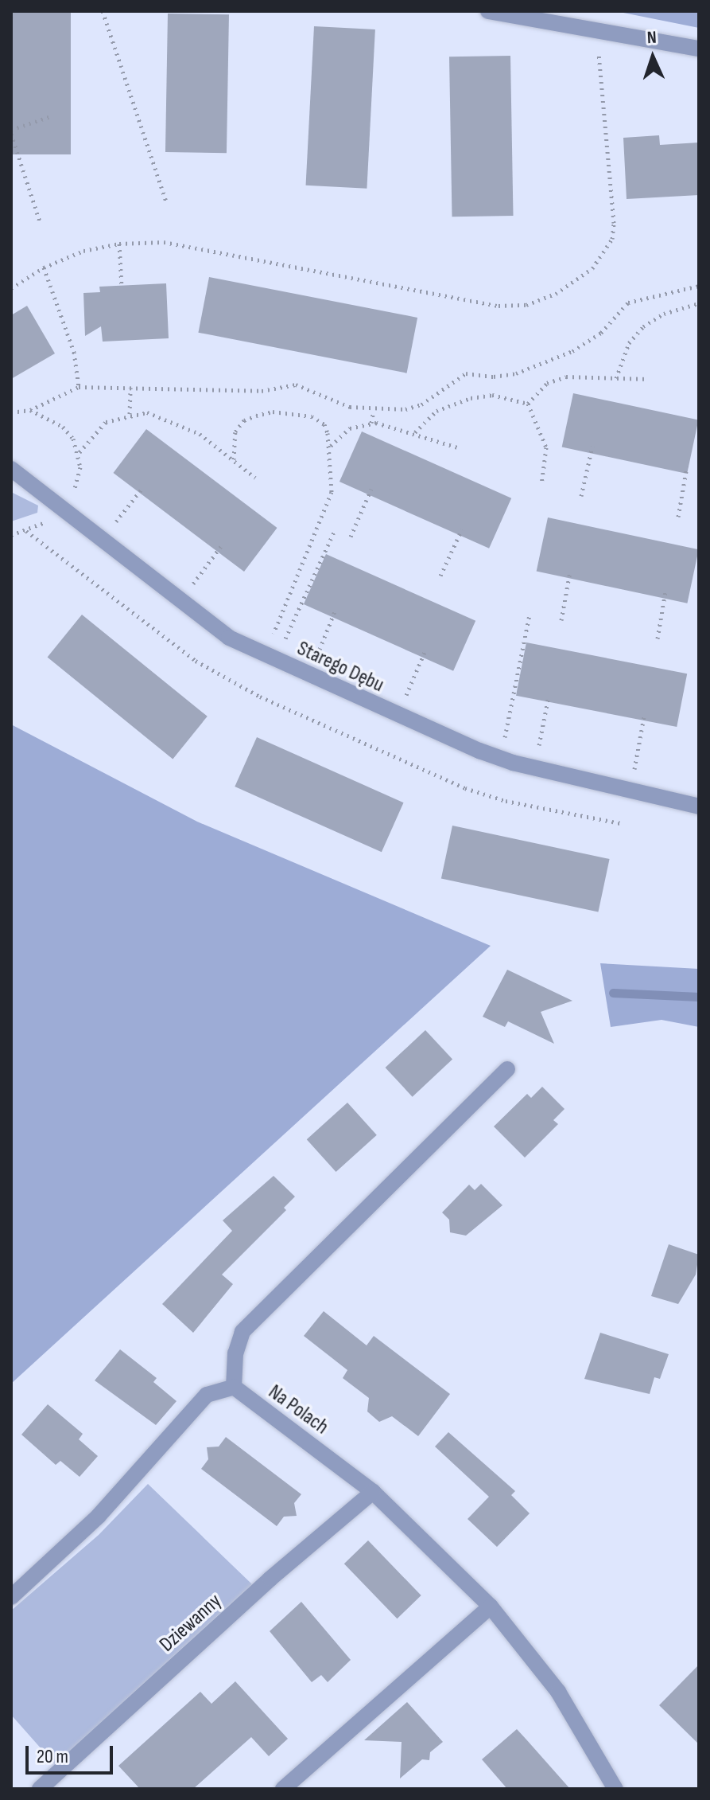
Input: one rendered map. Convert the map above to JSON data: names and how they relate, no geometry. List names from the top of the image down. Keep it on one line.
{"streets":{"street":["Starego Dębu","Na Polach","Dziewanny"]},"crossings":[["Na Polach","Dziewanny"]],"scale_bar":"20 m","north":"top"}
